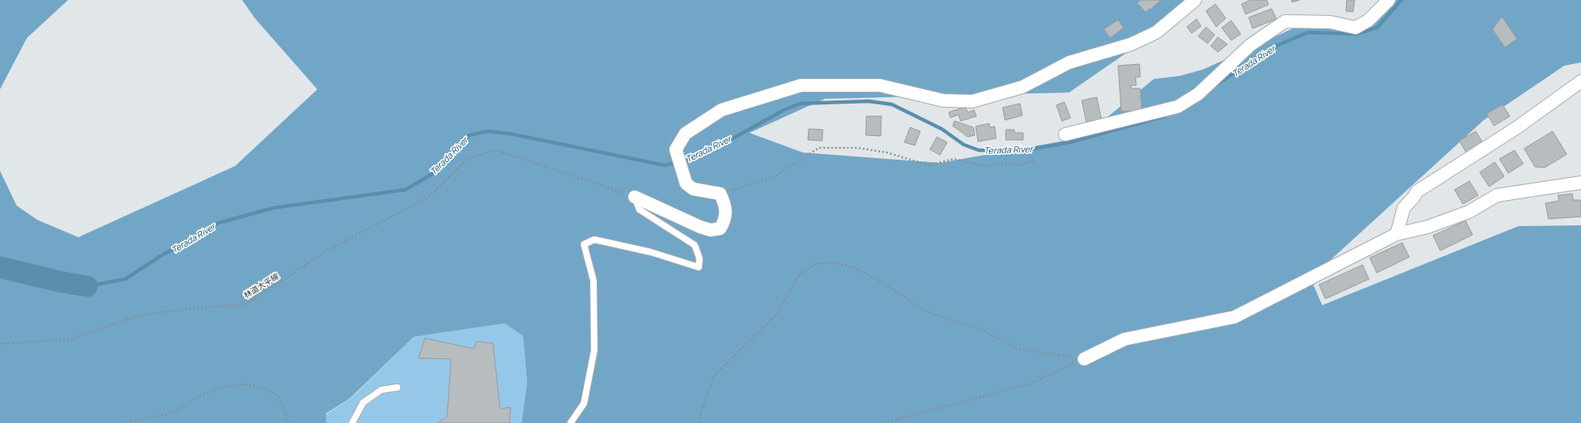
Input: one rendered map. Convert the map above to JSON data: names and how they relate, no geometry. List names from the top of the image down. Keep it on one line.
{"streets":{"path":["林道大平線"]},"water":["Terada River"]}
